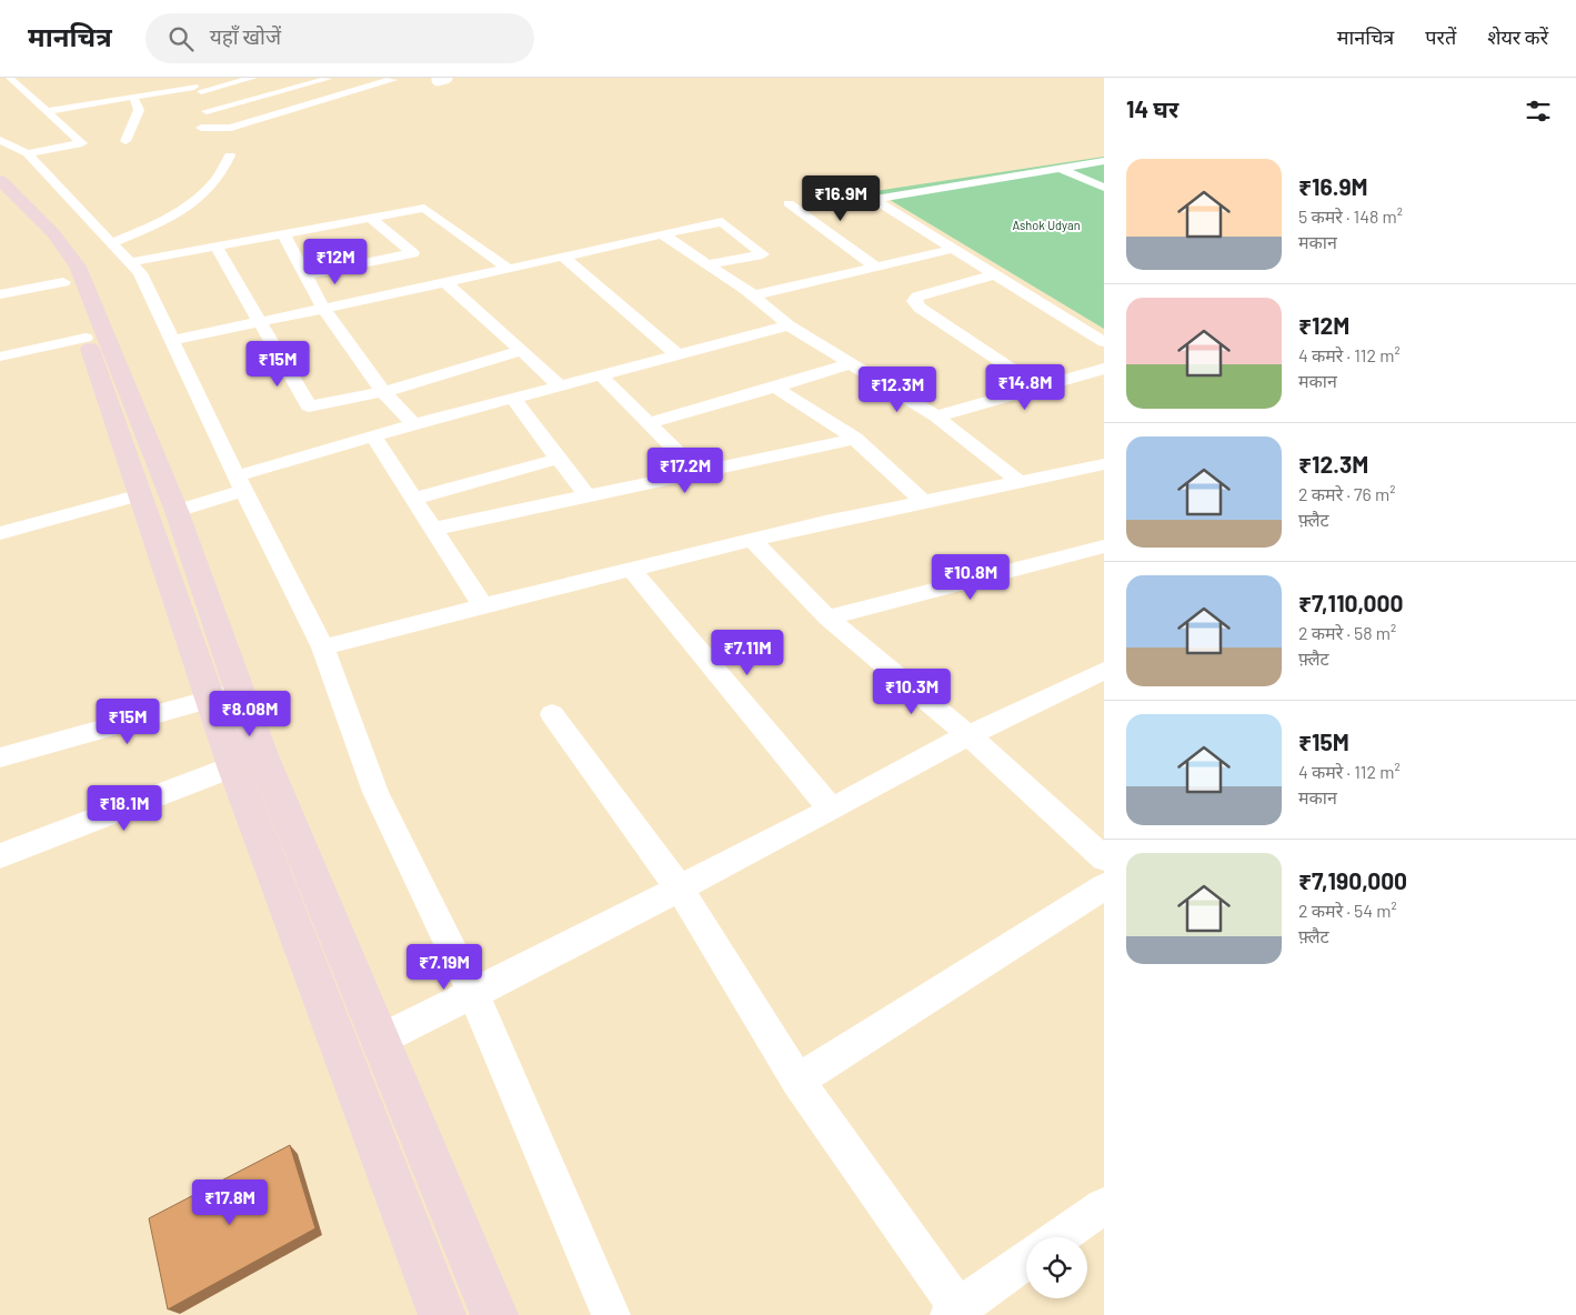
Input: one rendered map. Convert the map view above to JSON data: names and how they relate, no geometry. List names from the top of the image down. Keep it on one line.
{"parks":["Ashok Udyan"],"page":{"header":"मानचित्र","search":"यहाँ खोजें","nav":["मानचित्र","परतें","शेयर करें"],"heading":"14 घर","list":[{"name":"₹16.9M","note":"5 कमरे · 148 m² · मकान"},{"name":"₹12M","note":"4 कमरे · 112 m² · मकान"},{"name":"₹12.3M","note":"2 कमरे · 76 m² · फ़्लैट"},{"name":"₹7,110,000","note":"2 कमरे · 58 m² · फ़्लैट"},{"name":"₹15M","note":"4 कमरे · 112 m² · मकान"},{"name":"₹7,190,000","note":"2 कमरे · 54 m² · फ़्लैट"}],"price":["₹16.9M","₹12M","₹15M","₹14.8M","₹12.3M","₹17.2M","₹10.8M","₹7.11M","₹10.3M","₹8.08M","₹15M","₹18.1M","₹7.19M","₹17.8M"]}}
